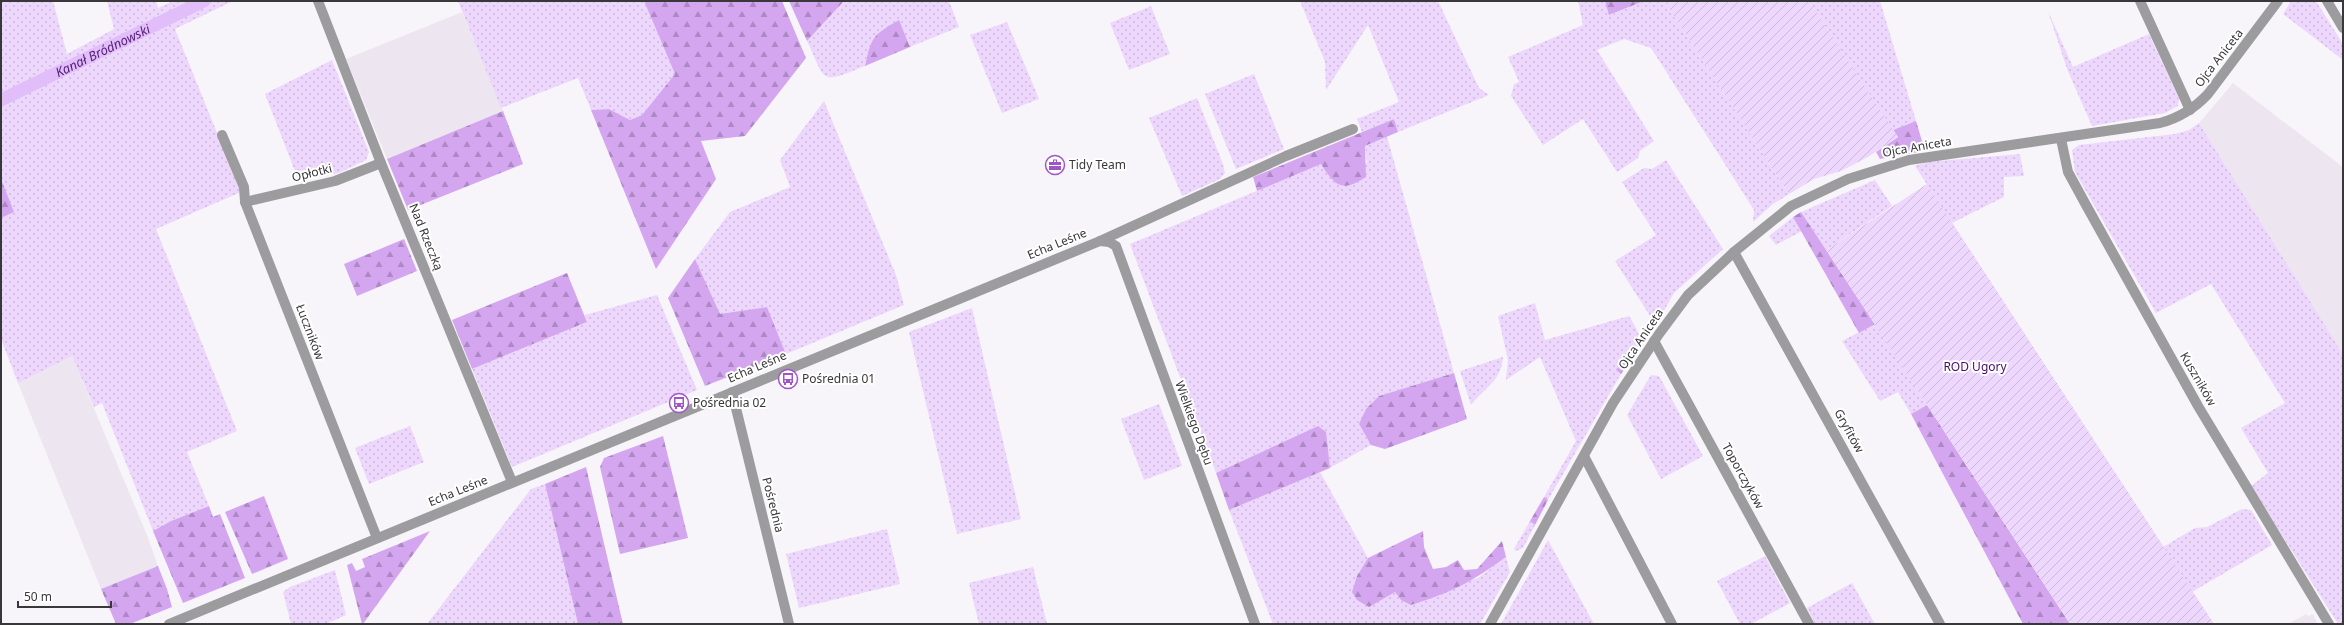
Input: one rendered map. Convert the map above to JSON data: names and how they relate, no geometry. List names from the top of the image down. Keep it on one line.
{"streets":{"street":["Ojca Aniceta","Opłotki","Nad Rzeczką","Echa Leśne","Łuczników","Kuszników","Wielkiego Dębu","Gryfitów","Toporczyków","Pośrednia"]},"crossings":[["Ojca Aniceta","Kuszników"],["Ojca Aniceta","Gryfitów"],["Ojca Aniceta","Toporczyków"],["Opłotki","Nad Rzeczką"],["Opłotki","Łuczników"],["Nad Rzeczką","Echa Leśne"],["Echa Leśne","Łuczników"],["Echa Leśne","Wielkiego Dębu"],["Echa Leśne","Pośrednia"]],"water":["Kanał Bródnowski"],"parks":["ROD Ugory"],"places":{"office":["Tidy Team"],"bus stop":["Pośrednia 01","Pośrednia 02"]},"scale_bar":"50 m"}
